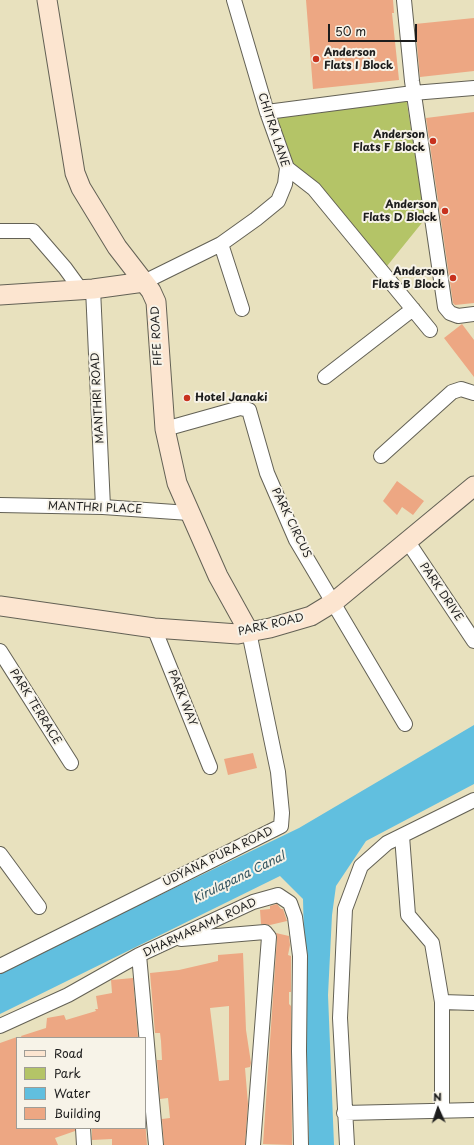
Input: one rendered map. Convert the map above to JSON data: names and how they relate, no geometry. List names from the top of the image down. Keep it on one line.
{"streets":{"main road":["FIFE ROAD","PARK ROAD"],"street":["CHITRA LANE","MANTHRI ROAD","MANTHRI PLACE","PARK CIRCUS","PARK DRIVE","PARK WAY","PARK TERRACE","UDYANA PURA ROAD","DHARMARAMA ROAD"]},"crossings":[["CHITRA LANE","FIFE ROAD"],["FIFE ROAD","MANTHRI PLACE"],["FIFE ROAD","PARK CIRCUS"],["FIFE ROAD","PARK ROAD"],["FIFE ROAD","UDYANA PURA ROAD"],["MANTHRI ROAD","MANTHRI PLACE"],["PARK CIRCUS","PARK ROAD"],["PARK DRIVE","PARK ROAD"],["PARK ROAD","PARK WAY"],["PARK ROAD","UDYANA PURA ROAD"]],"water":["Kirulapana Canal"],"places":["Anderson Flats I Block","Anderson Flats F Block","Anderson Flats D Block","Anderson Flats B Block","Hotel Janaki"],"legend":["Road","Park","Water","Building"],"scale_bar":"50 m","north":"top"}
